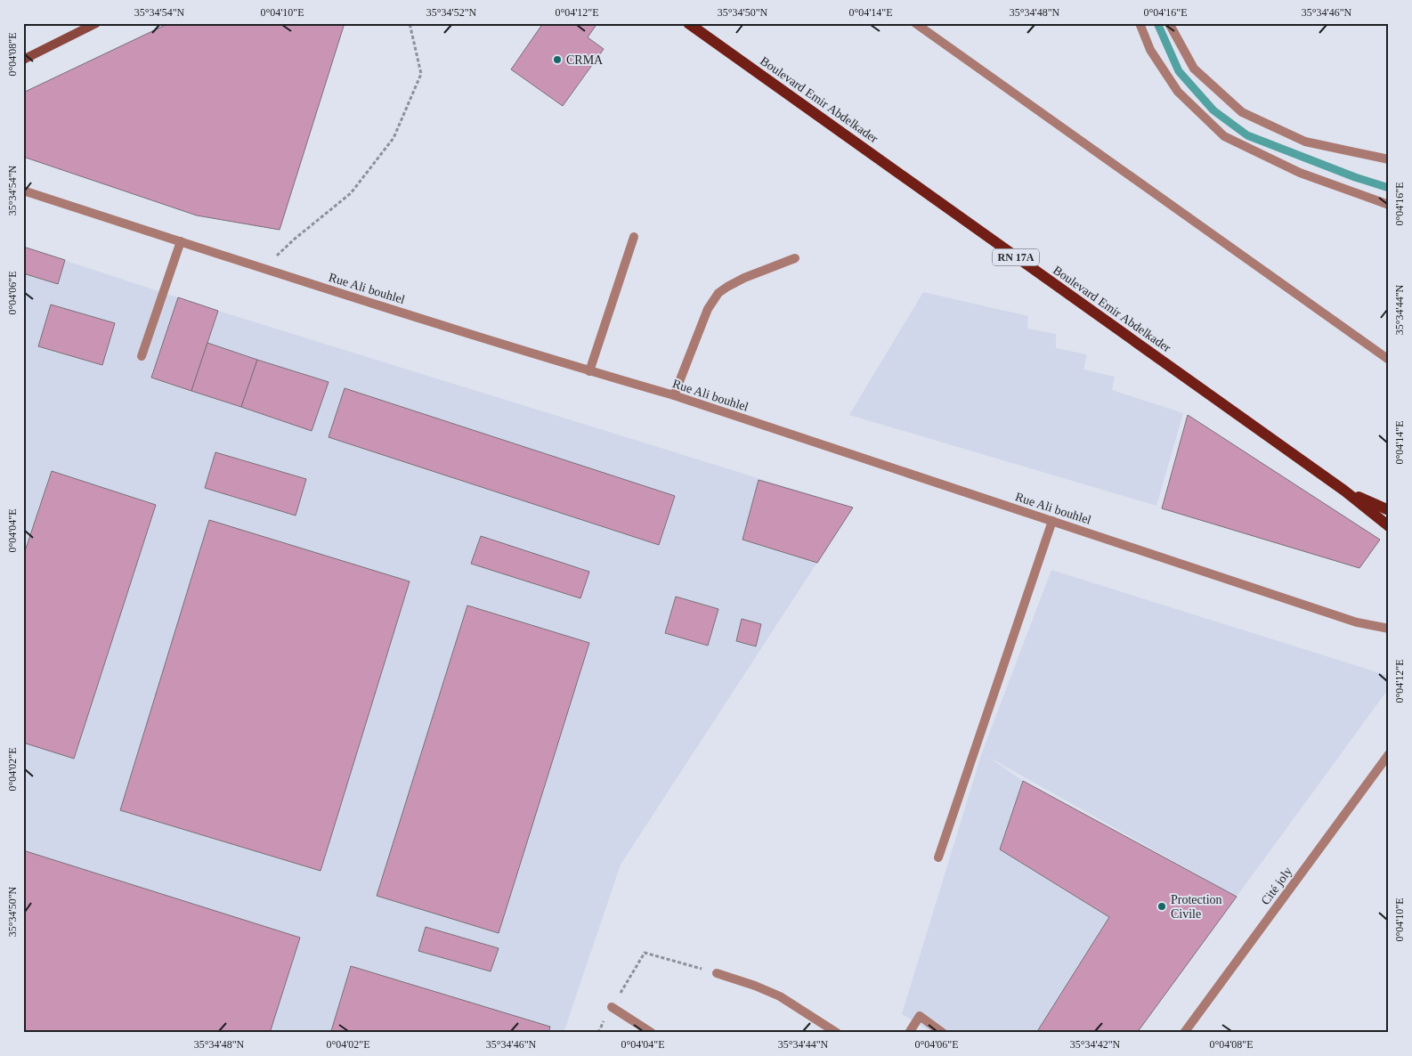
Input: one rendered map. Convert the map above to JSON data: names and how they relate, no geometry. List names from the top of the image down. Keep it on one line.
{"streets":{"main road":["Boulevard Emir Abdelkader","RN 17A"],"street":["Rue Ali bouhlel","Cité joly"]},"crossings":[["Boulevard Emir Abdelkader","RN 17A"]],"places":["CRMA","Protection Civile"],"coordinates":["35°34'54\"N","0°04'10\"E","35°34'52\"N","0°04'12\"E","35°34'50\"N","0°04'14\"E","35°34'48\"N","0°04'16\"E","35°34'46\"N","0°04'08\"E","0°04'06\"E","35°34'44\"N","0°04'04\"E","0°04'02\"E","35°34'42\"N"]}
